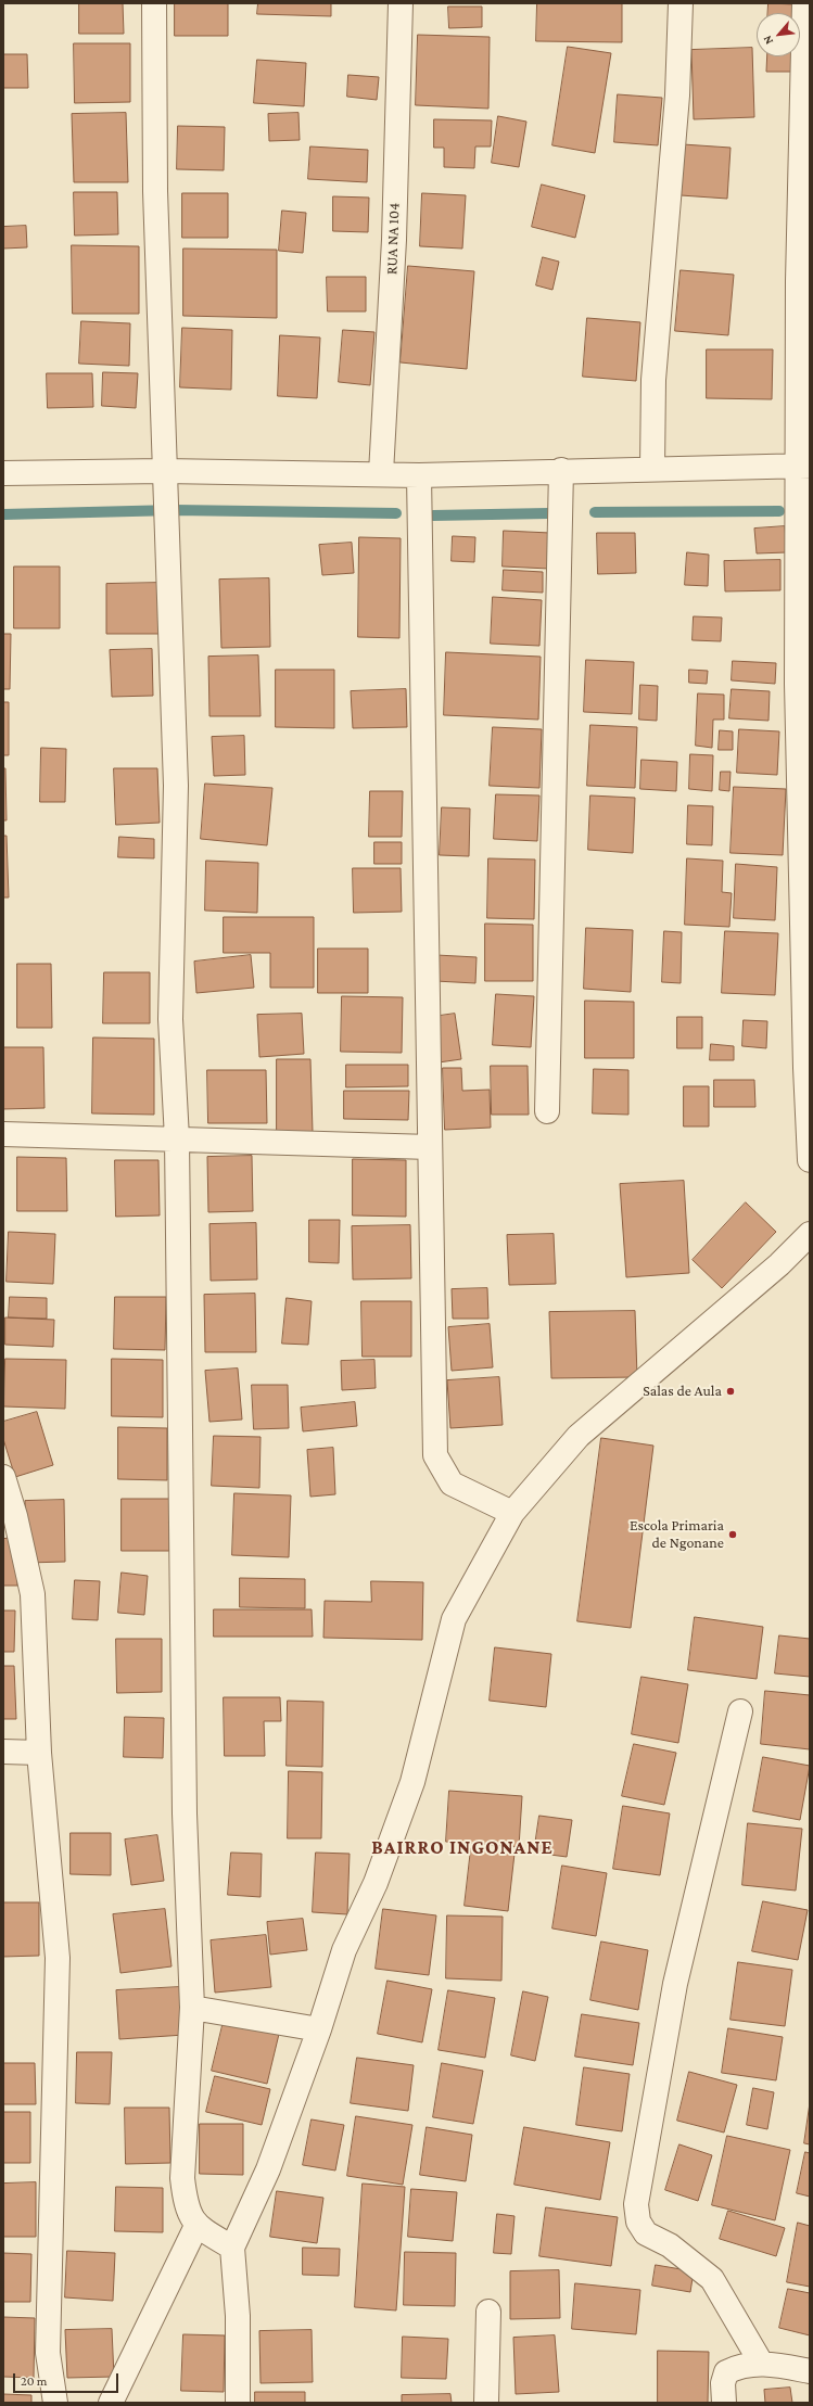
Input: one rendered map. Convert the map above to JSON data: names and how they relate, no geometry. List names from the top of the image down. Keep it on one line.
{"streets":{"street":["RUA NA 104"]},"districts":["BAIRRO INGONANE"],"places":["Salas de Aula","Escola Primaria de Ngonane"],"scale_bar":"20 m","north":"bottom left"}
